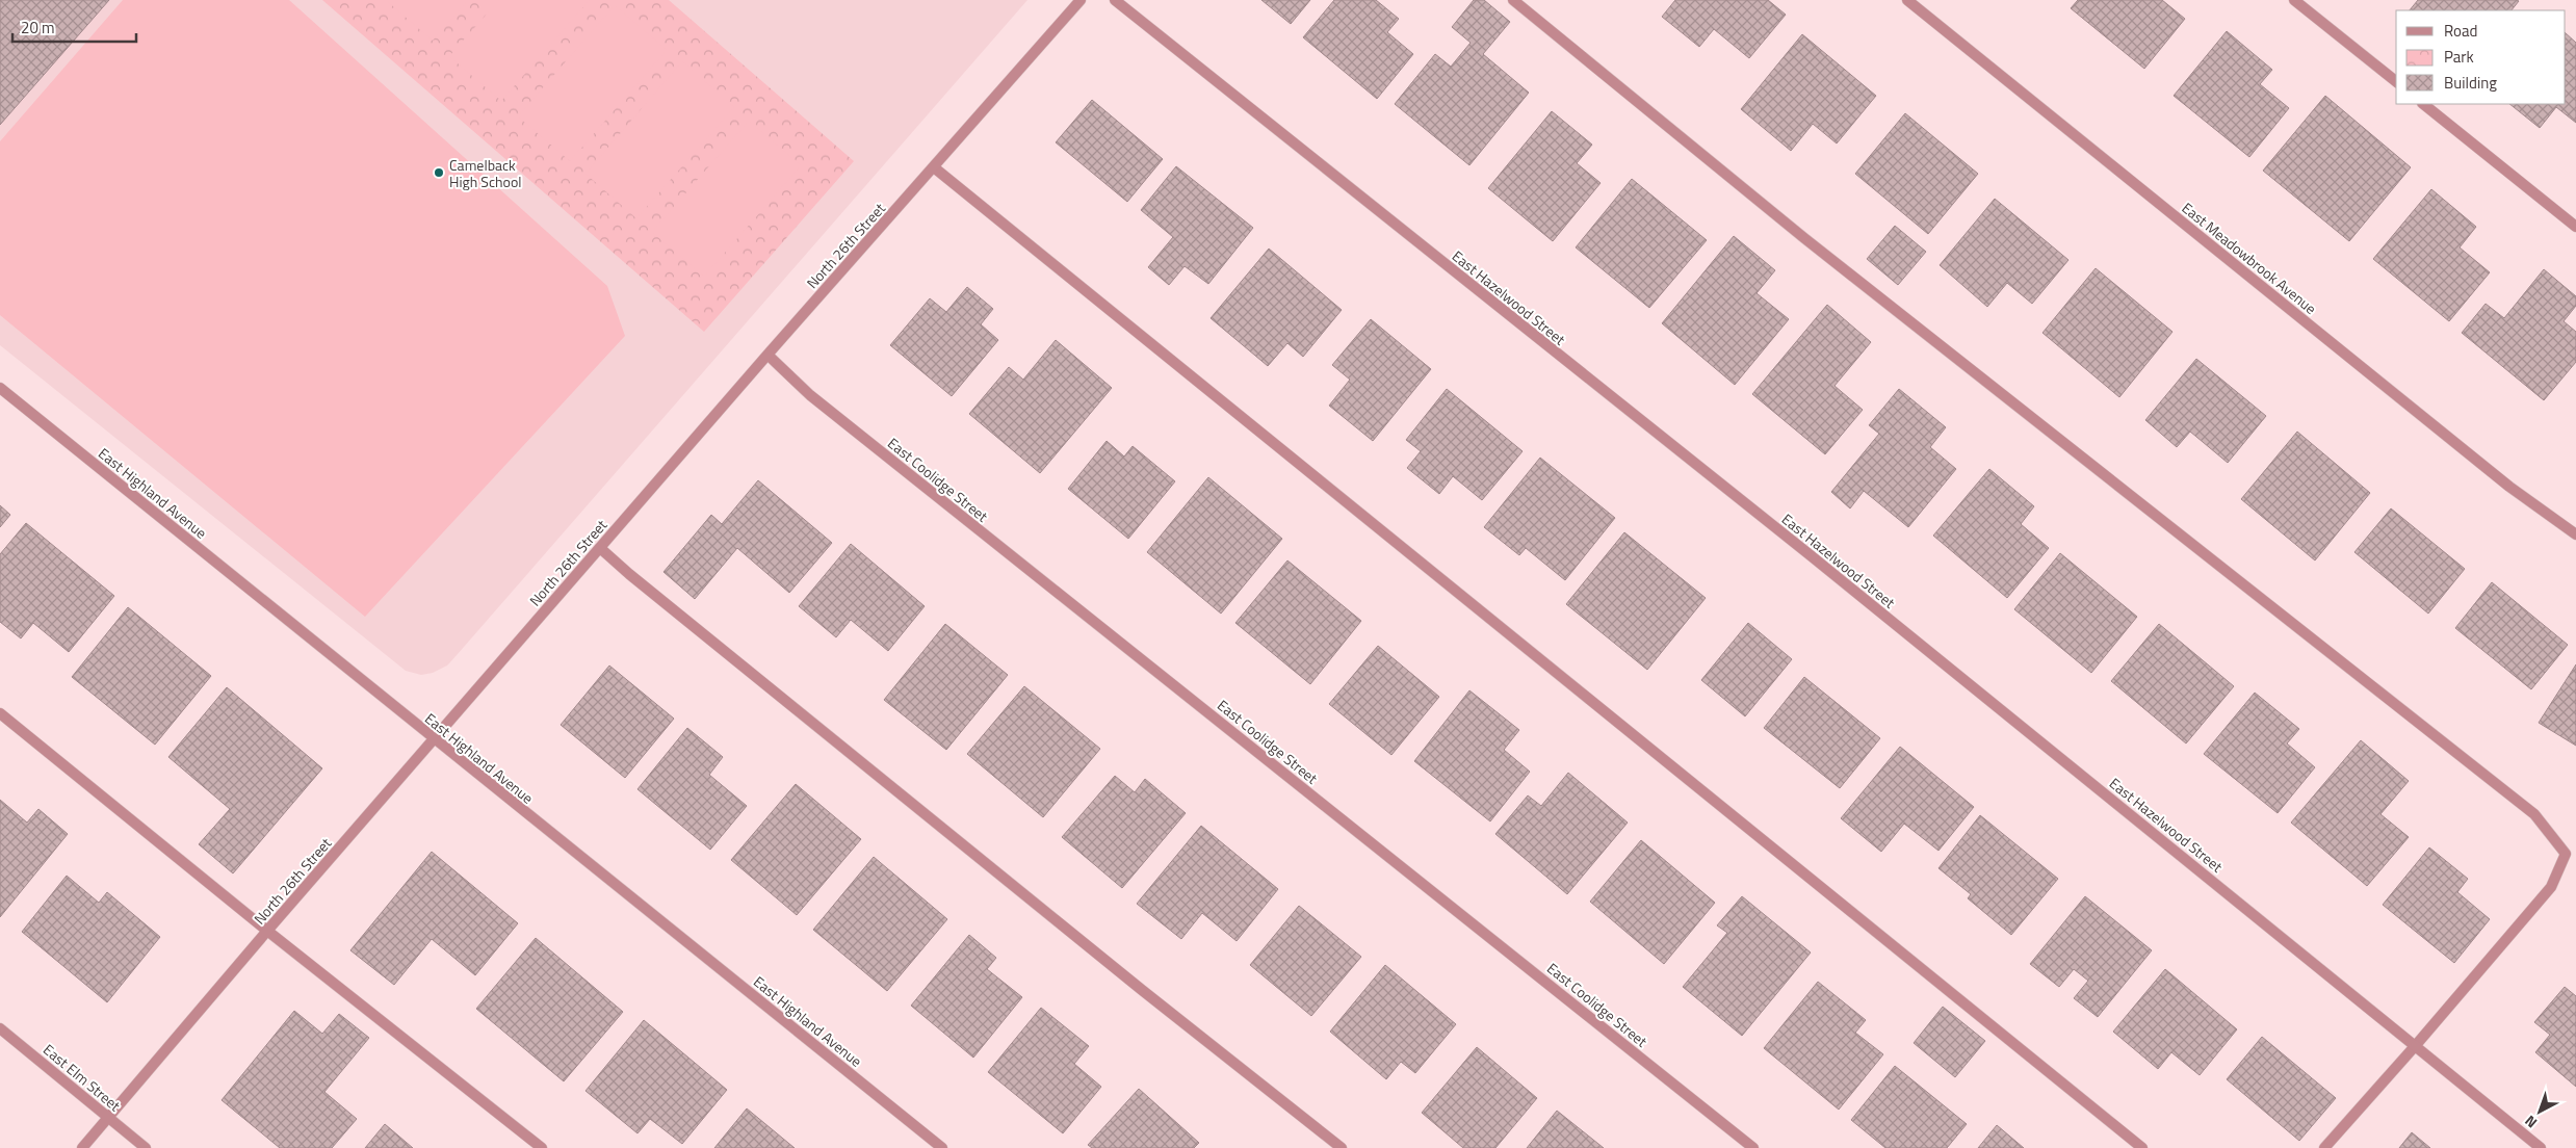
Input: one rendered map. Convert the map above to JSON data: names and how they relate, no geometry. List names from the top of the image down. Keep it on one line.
{"streets":{"street":["North 26th Street","East Meadowbrook Avenue","East Hazelwood Street","East Coolidge Street","East Highland Avenue","East Elm Street"]},"crossings":[["North 26th Street","East Coolidge Street"],["North 26th Street","East Highland Avenue"],["North 26th Street","East Elm Street"]],"places":["Camelback High School"],"legend":["Road","Park","Building"],"scale_bar":"20 m","north":"bottom left"}
